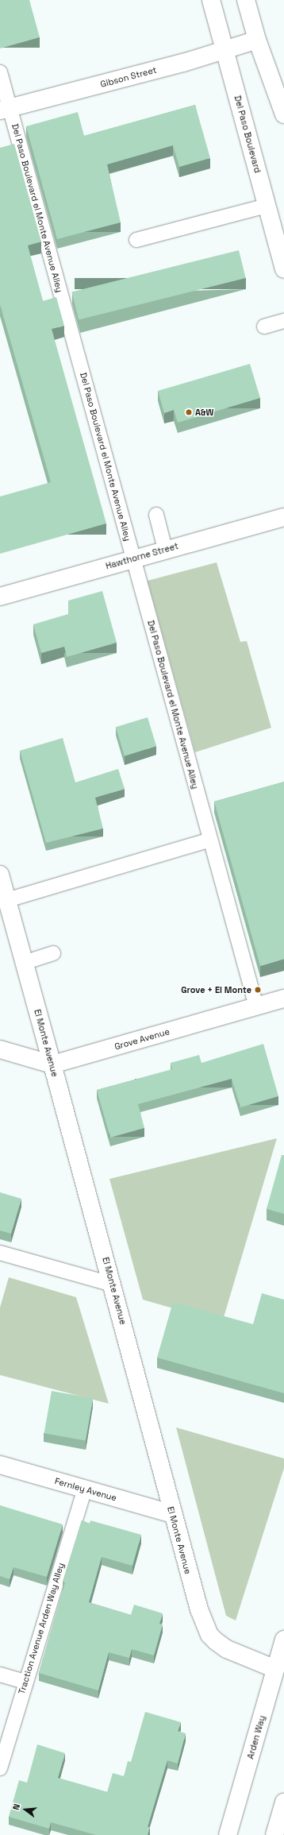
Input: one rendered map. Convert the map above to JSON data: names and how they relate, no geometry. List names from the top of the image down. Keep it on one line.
{"streets":{"main road":["Gibson Street","Del Paso Boulevard","Hawthorne Street","Grove Avenue","El Monte Avenue","Fernley Avenue","Arden Way"],"lane":["Del Paso Boulevard el Monte Avenue Alley","Traction Avenue Arden Way Alley"]},"crossings":[["Gibson Street","Del Paso Boulevard"],["Gibson Street","Del Paso Boulevard el Monte Avenue Alley"],["Del Paso Boulevard el Monte Avenue Alley","Hawthorne Street"],["Del Paso Boulevard el Monte Avenue Alley","Grove Avenue"],["Grove Avenue","El Monte Avenue"],["El Monte Avenue","Fernley Avenue"],["El Monte Avenue","Arden Way"],["Fernley Avenue","Traction Avenue Arden Way Alley"]],"places":["A&W","Grove + El Monte"],"north":"left"}
